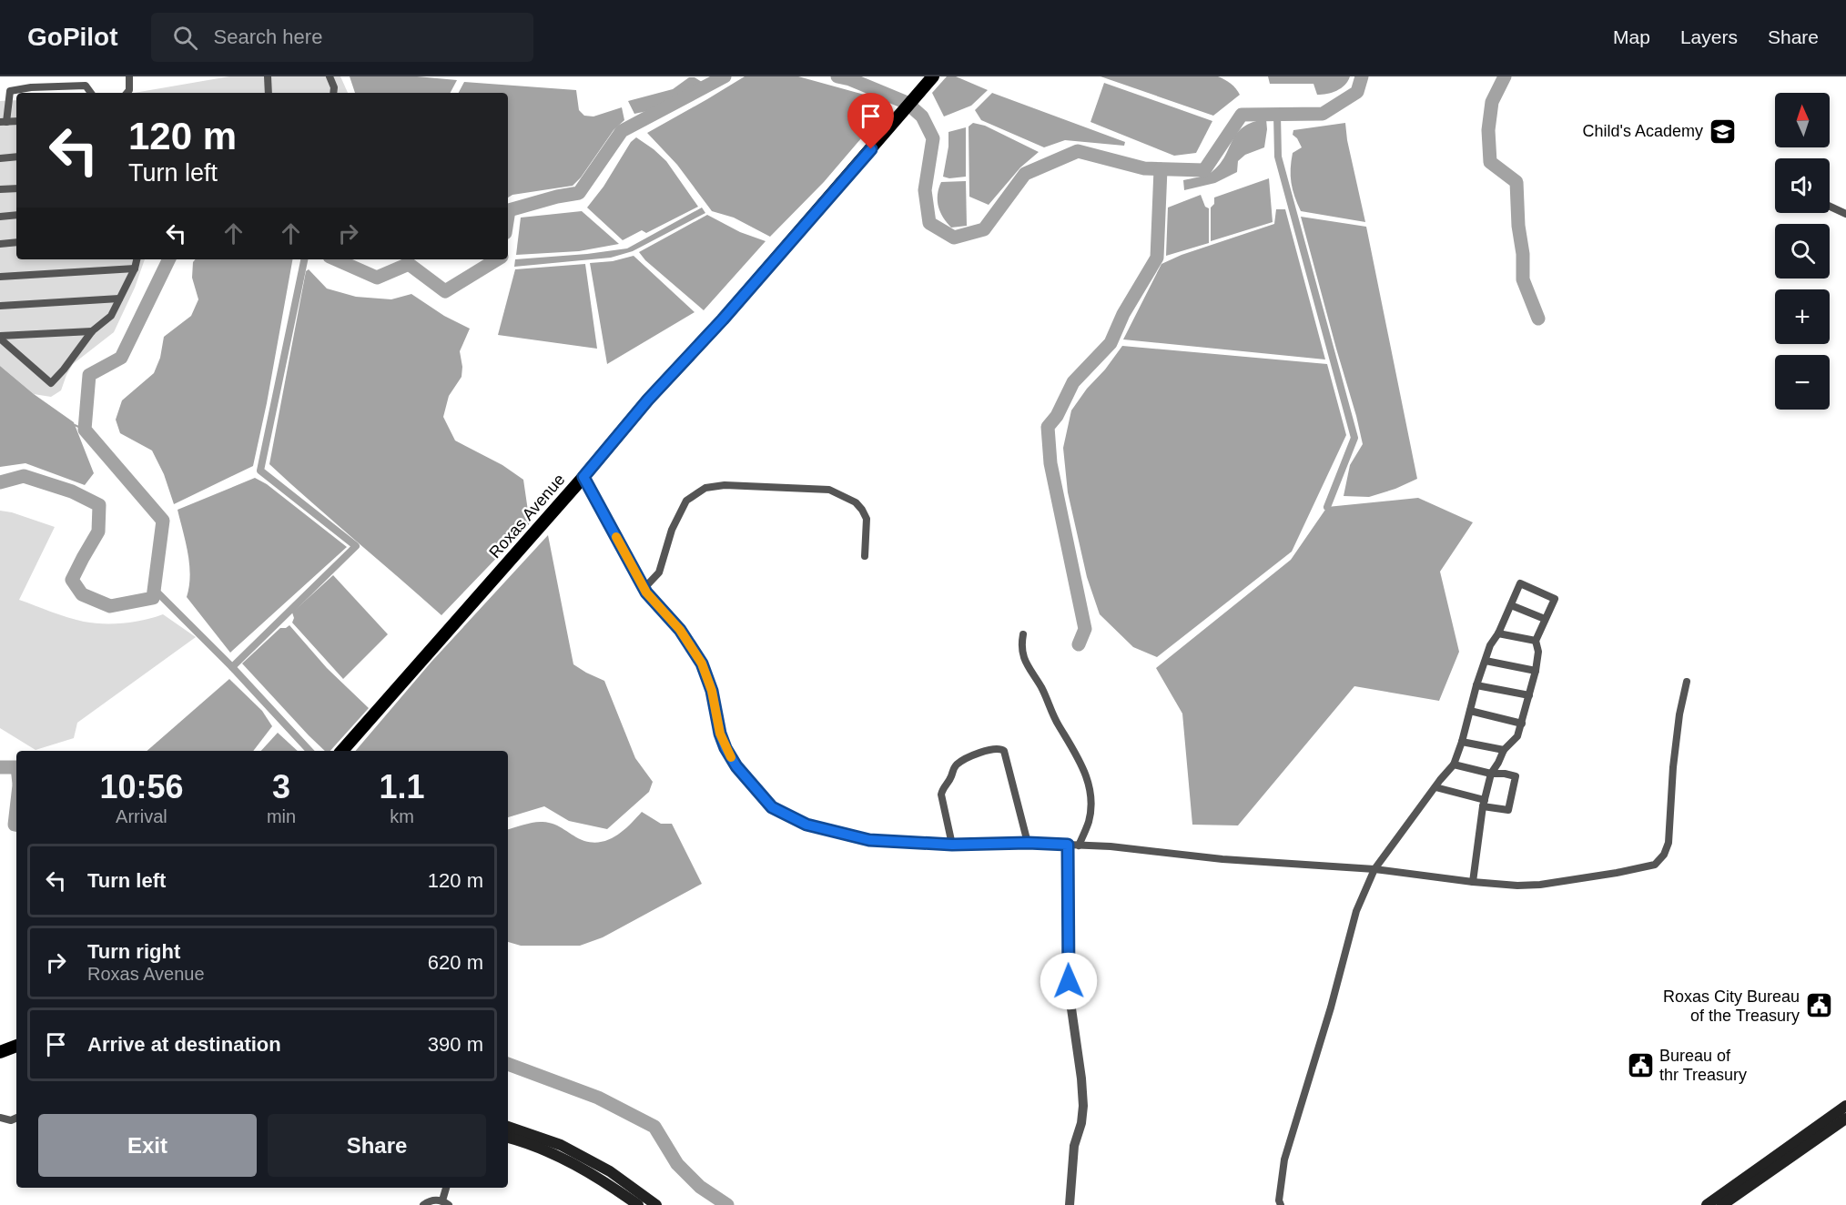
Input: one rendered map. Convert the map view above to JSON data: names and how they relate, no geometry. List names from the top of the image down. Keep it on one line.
{"streets":{"main road":["Roxas Avenue"]},"places":{"school or university":["Child's Academy"],"public building":["Roxas City Bureau of the Treasury","Bureau of thr Treasury"]},"north":"top","page":{"header":"GoPilot","search":"Search here","nav":["Map","Layers","Share"],"map_buttons":["+","−"],"turn":["120 m","Turn left"],"eta":["10:56","Arrival","3","min","1.1","km"],"list":[{"name":"Turn left","value":"120 m"},{"name":"Turn right","note":"Roxas Avenue","value":"620 m"},{"name":"Arrive at destination","value":"390 m"}],"buttons":["Exit","Share"]}}
